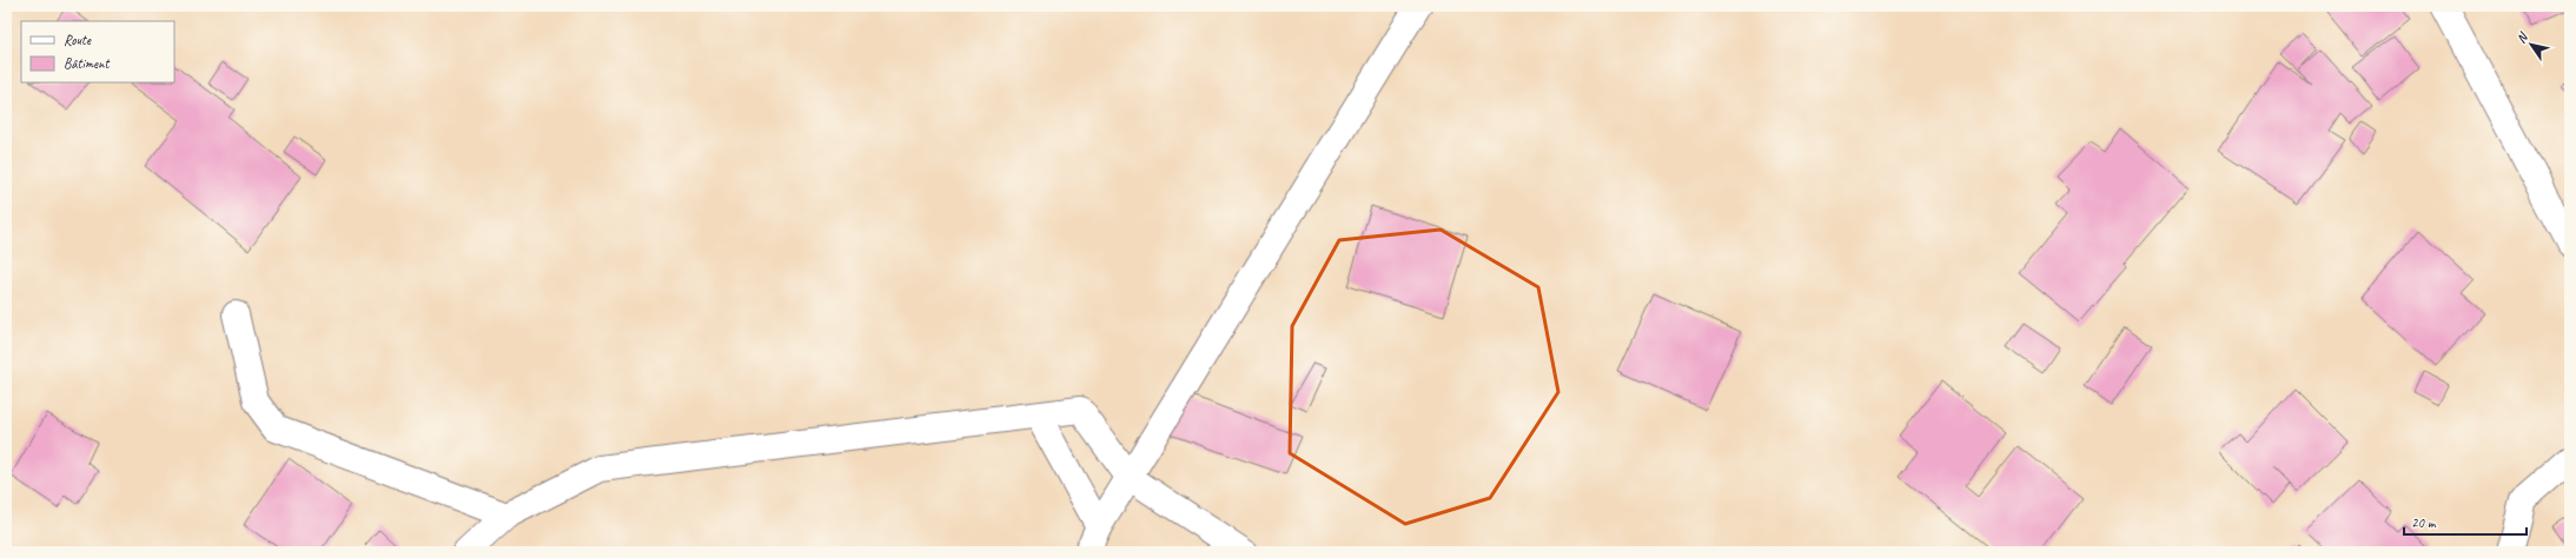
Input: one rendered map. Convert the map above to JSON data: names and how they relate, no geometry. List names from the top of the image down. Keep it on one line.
{"legend":["Route","Bâtiment"],"scale_bar":"20 m","north":"top left"}
